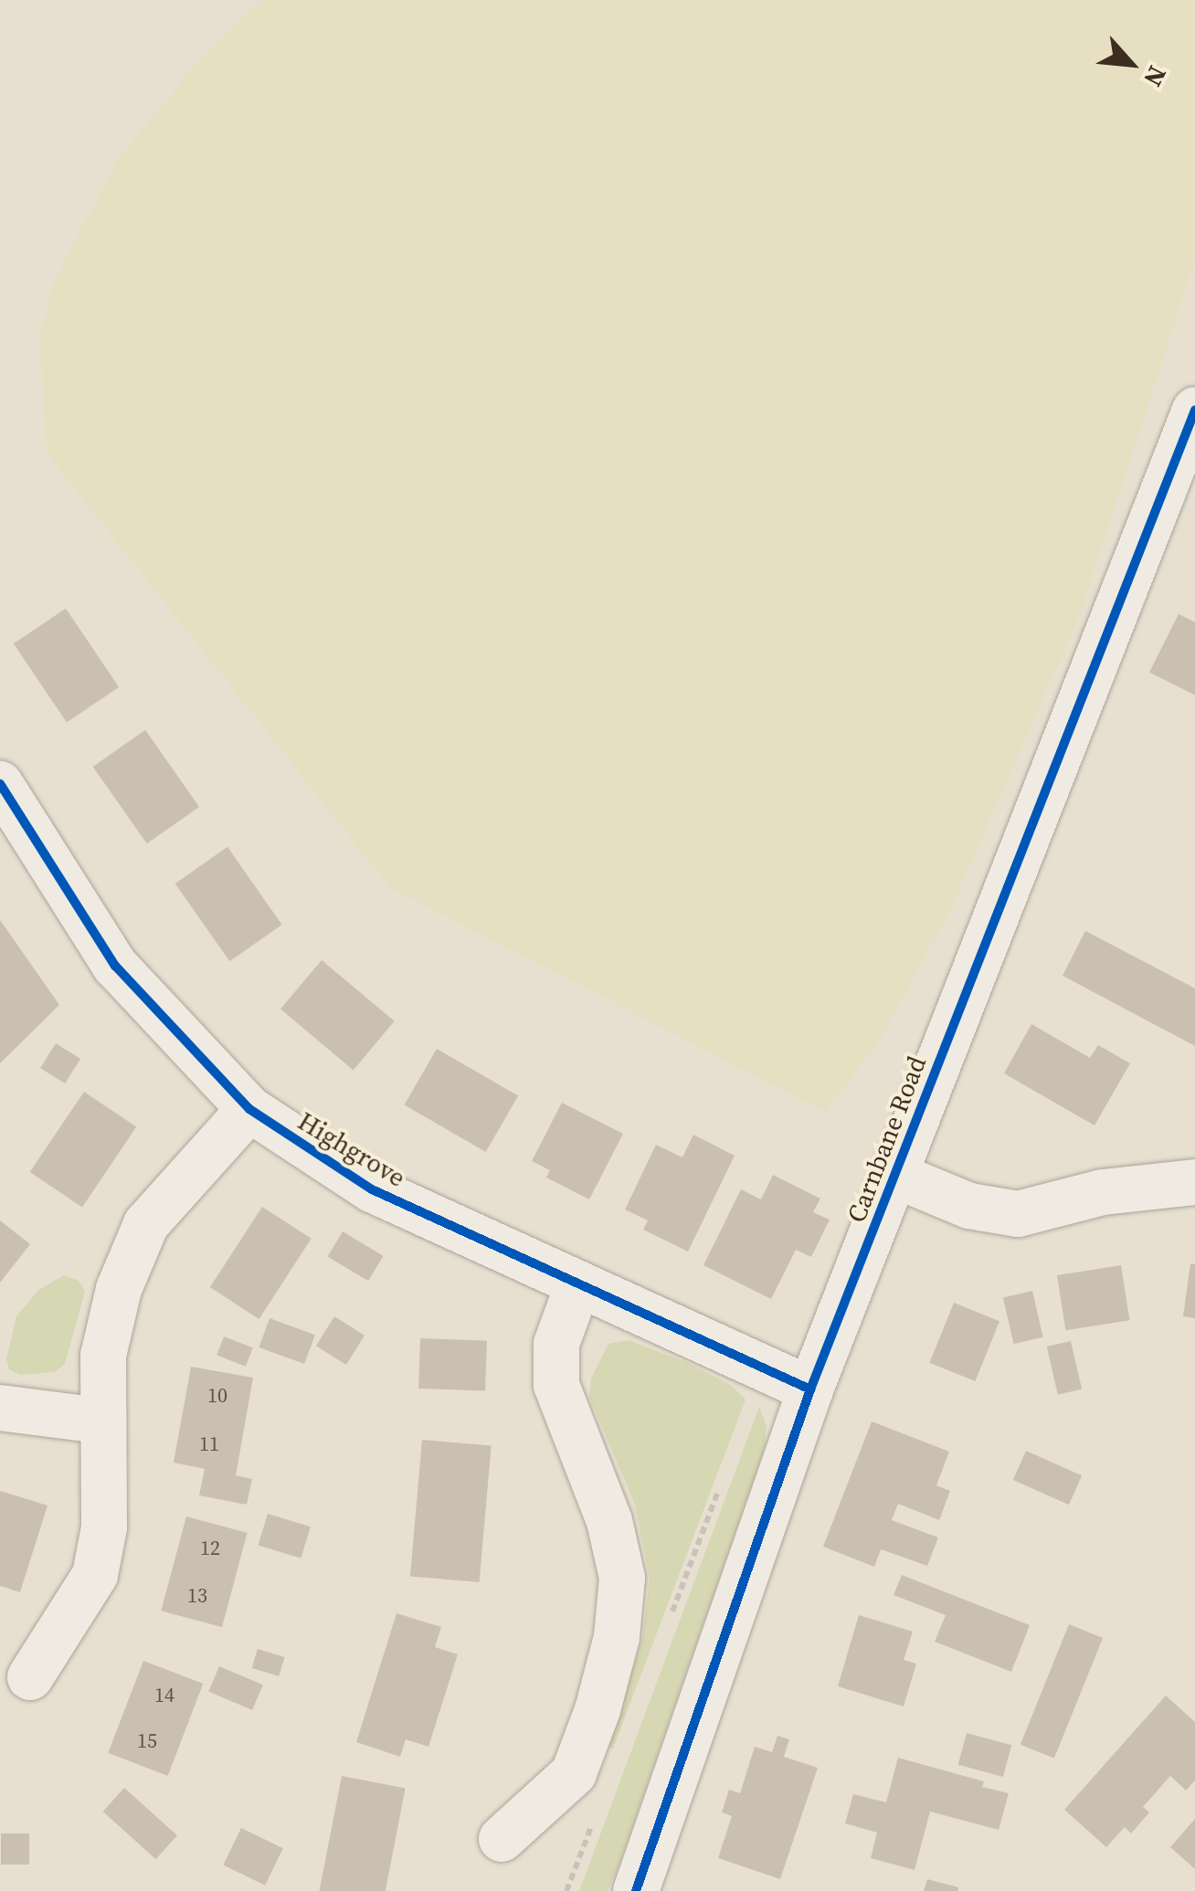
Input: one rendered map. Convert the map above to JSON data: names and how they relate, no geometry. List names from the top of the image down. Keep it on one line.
{"streets":{"street":["Carnbane Road","Highgrove"]},"crossings":[["Carnbane Road","Highgrove"]],"house_numbers":["10","11","12","13","14","15"],"north":"bottom right"}
